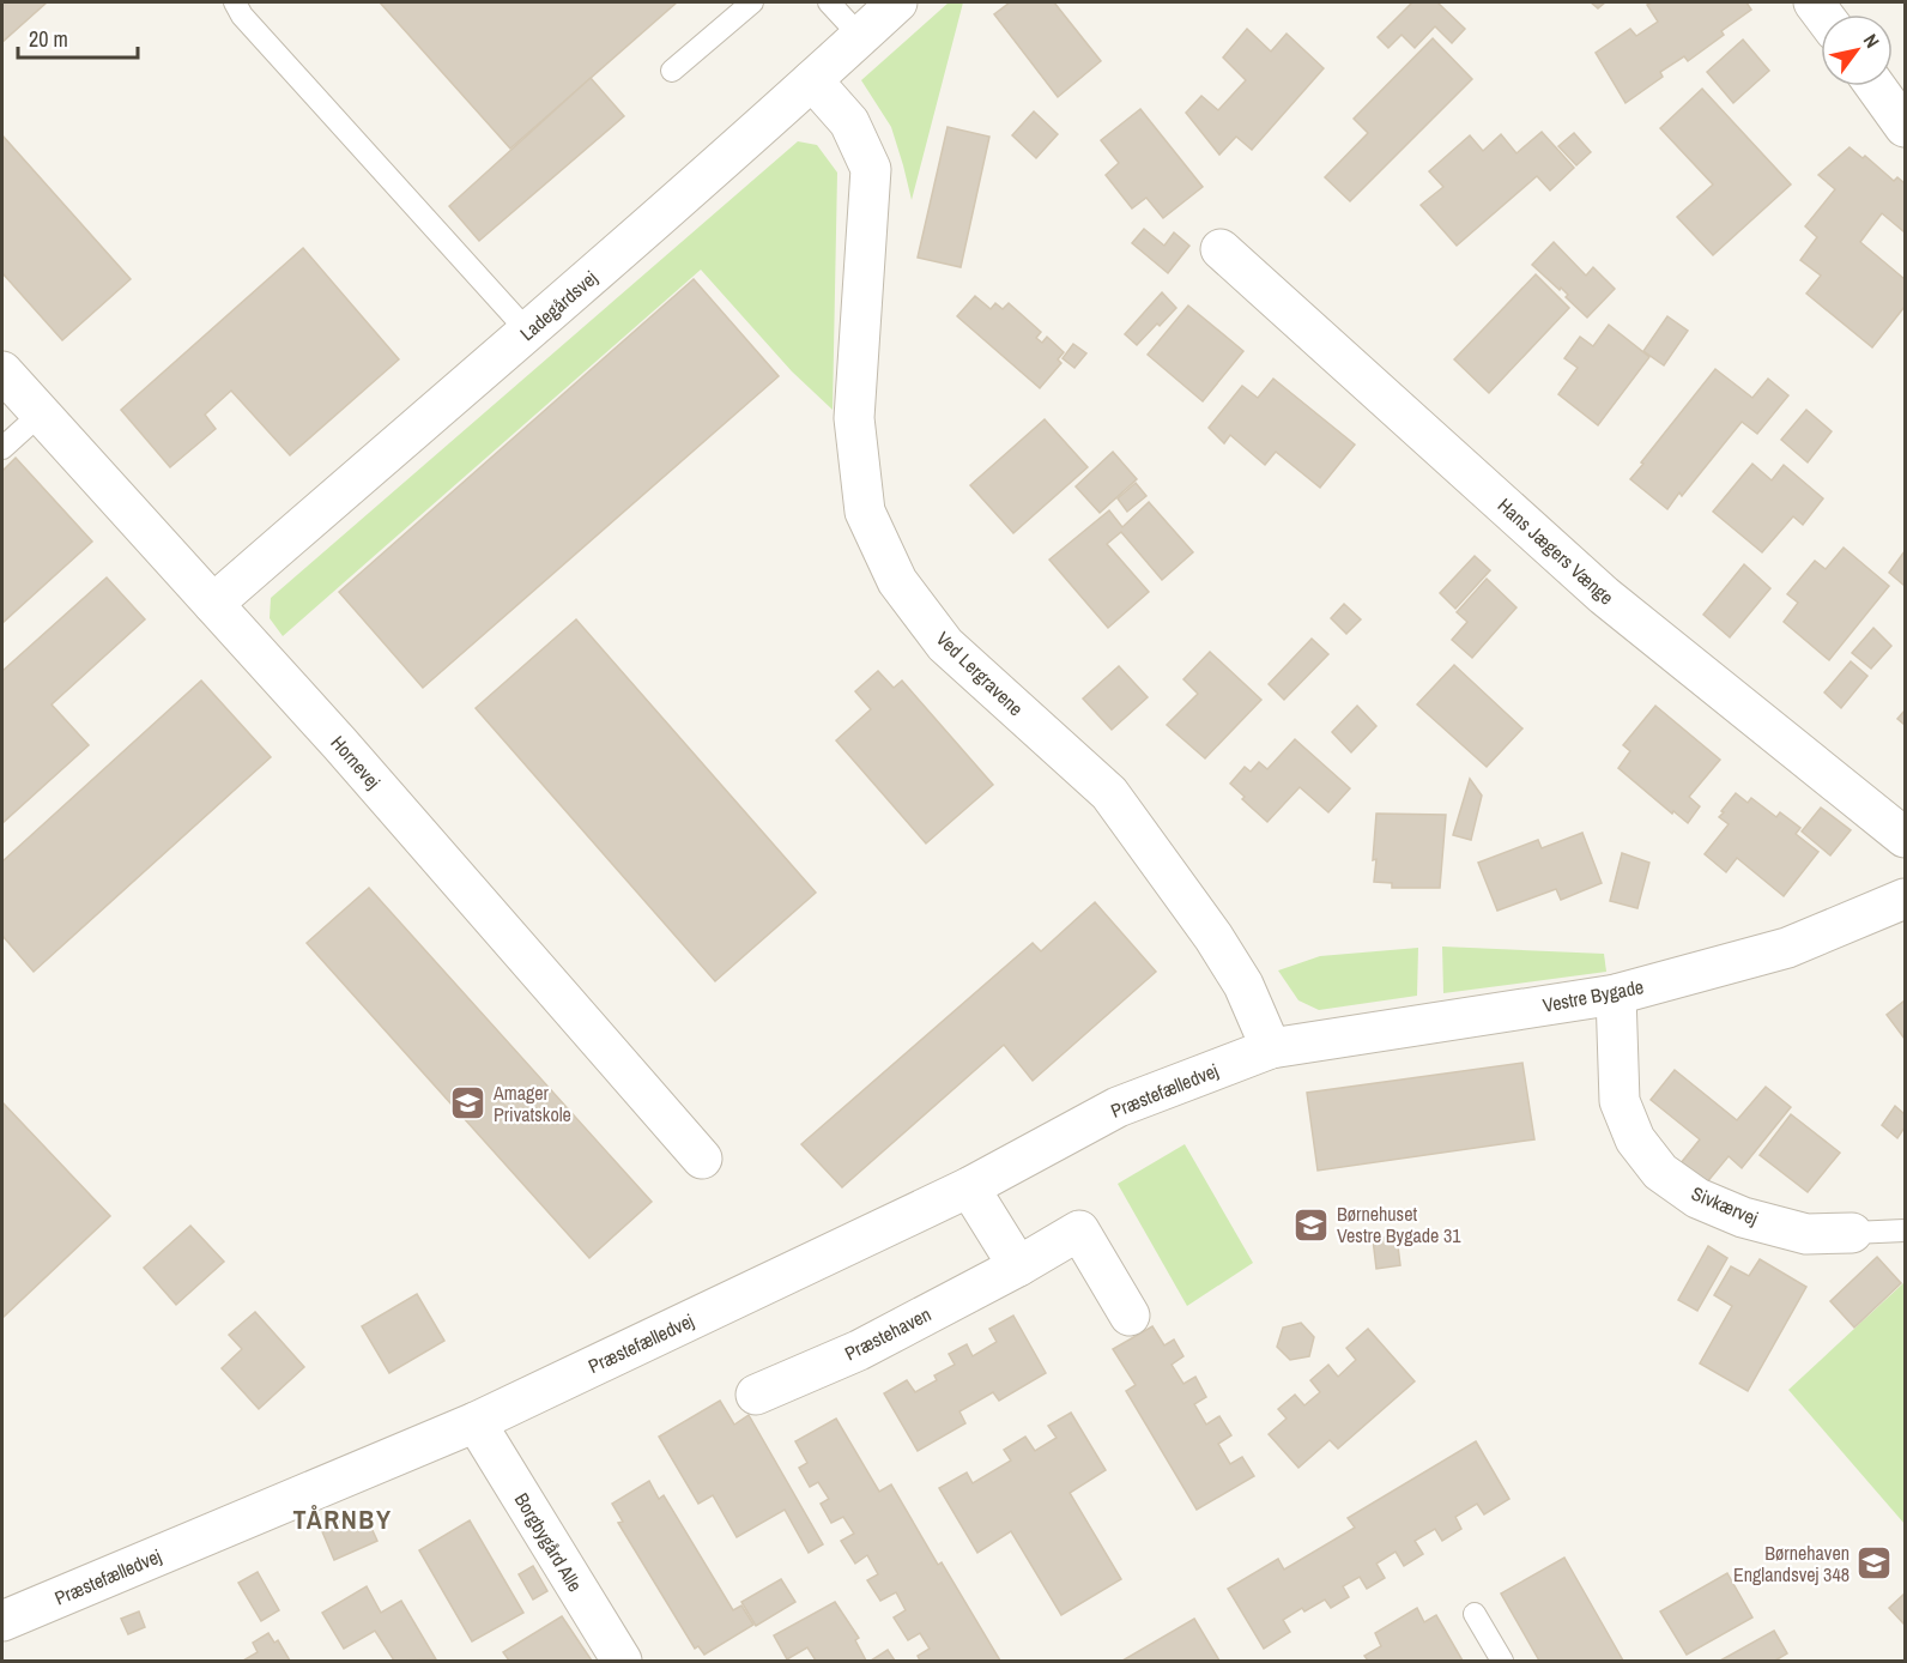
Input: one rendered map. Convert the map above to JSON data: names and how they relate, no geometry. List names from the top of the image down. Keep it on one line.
{"streets":{"street":["Ladegårdsvej","Hans Jægers Vænge","Ved Lergravene","Hornevej","Vestre Bygade","Præstefælledvej","Sivkærvej","Præstehaven","Borgbygård Alle"]},"crossings":[["Ladegårdsvej","Ved Lergravene"],["Ladegårdsvej","Hornevej"],["Ved Lergravene","Vestre Bygade"],["Ved Lergravene","Præstefælledvej"],["Vestre Bygade","Præstefælledvej"],["Vestre Bygade","Sivkærvej"],["Præstefælledvej","Borgbygård Alle"]],"districts":["TÅRNBY"],"places":{"school or university":["Amager Privatskole","Børnehuset Vestre Bygade 31","Børnehaven Englandsvej 348"]},"scale_bar":"20 m","north":"top right"}
